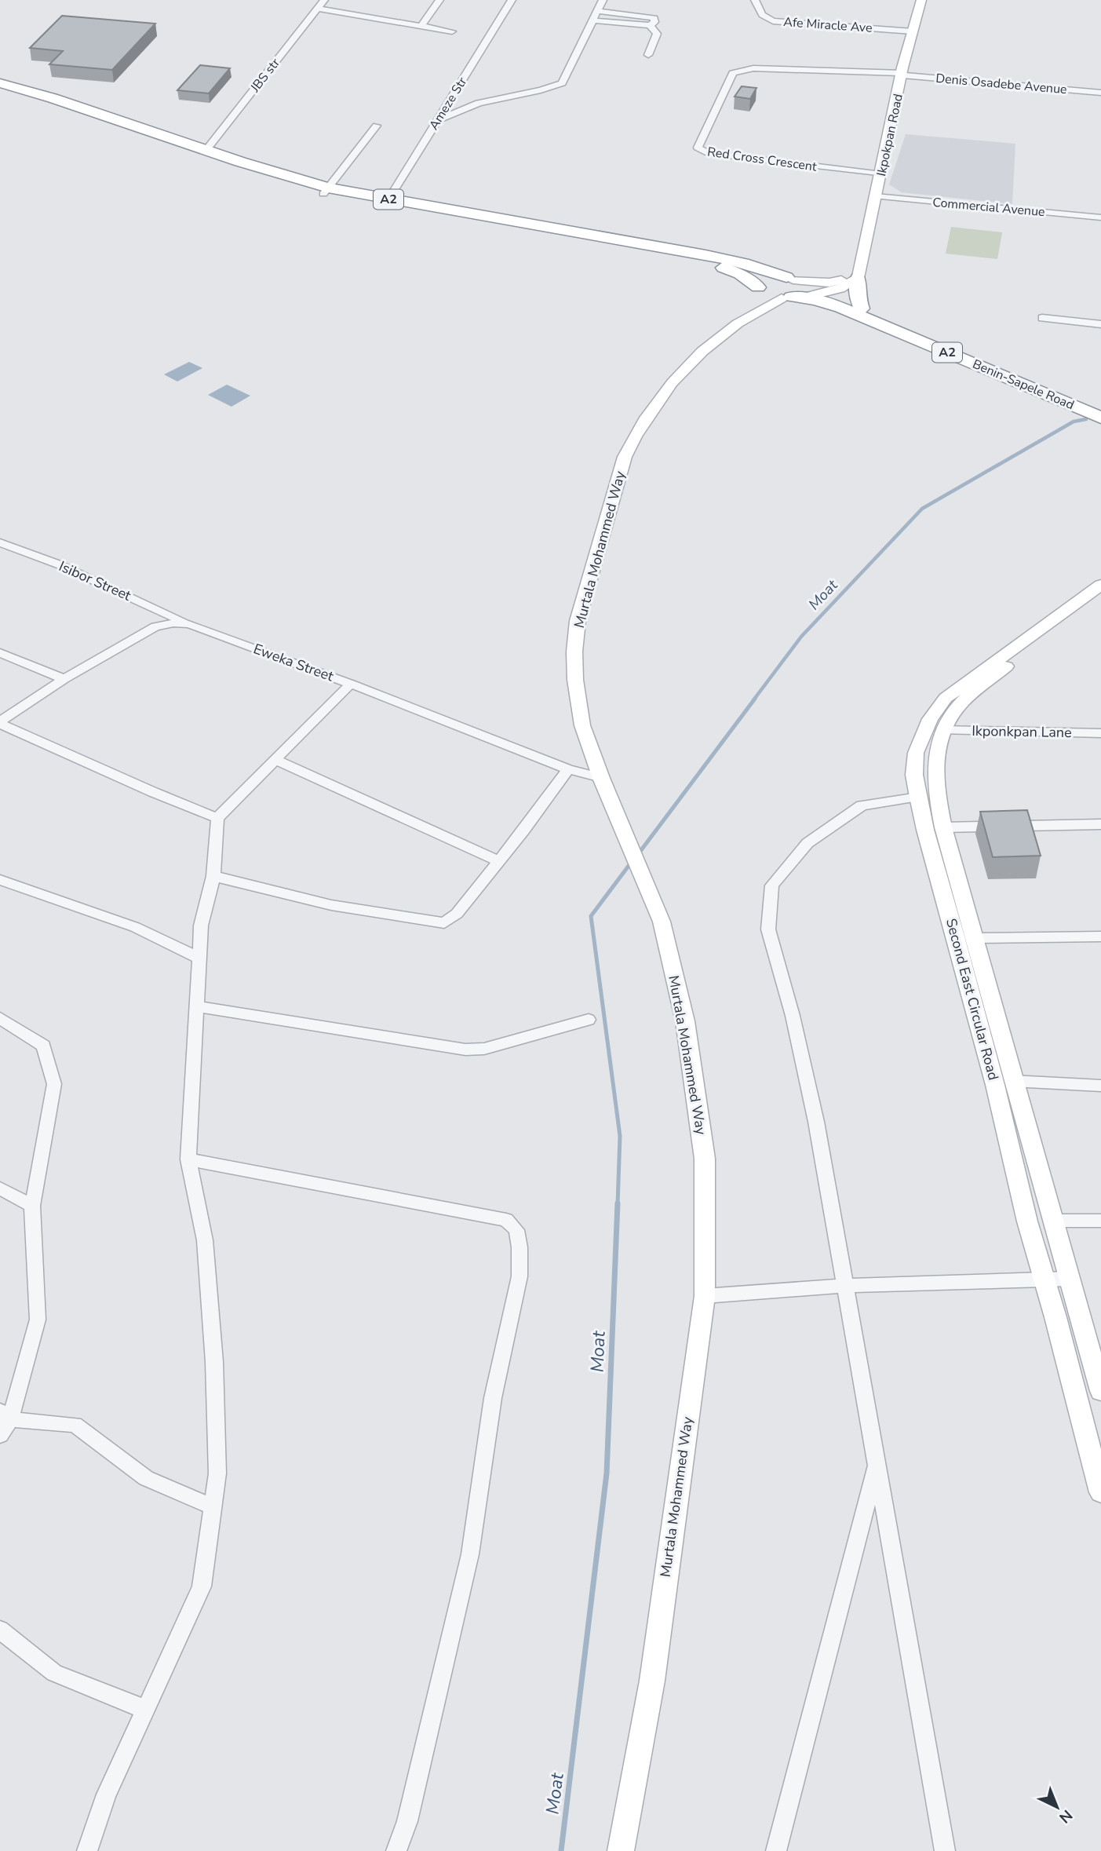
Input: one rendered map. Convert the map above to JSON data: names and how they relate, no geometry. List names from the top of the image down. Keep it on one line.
{"streets":{"highway":["A2","Benin-Sapele Road"],"street":["Afe Miracle Ave","JBS str","Denis Osadebe Avenue","Ameze Str","Ikpokpan Road","Red Cross Crescent","Commercial Avenue","Murtala Mohammed Way","Isibor Street","Eweka Street","Ikponkpan Lane","Second East Circular Road"]},"crossings":[["Afe Miracle Ave","Ikpokpan Road"],["JBS str","A2"],["Denis Osadebe Avenue","Ikpokpan Road"],["Denis Osadebe Avenue","Red Cross Crescent"],["Ameze Str","A2"],["Ikpokpan Road","Red Cross Crescent"],["Ikpokpan Road","Commercial Avenue"],["A2","Benin-Sapele Road"],["Murtala Mohammed Way","Eweka Street"],["Isibor Street","Eweka Street"],["Ikponkpan Lane","Second East Circular Road"]],"water":["Moat"],"north":"bottom right"}
